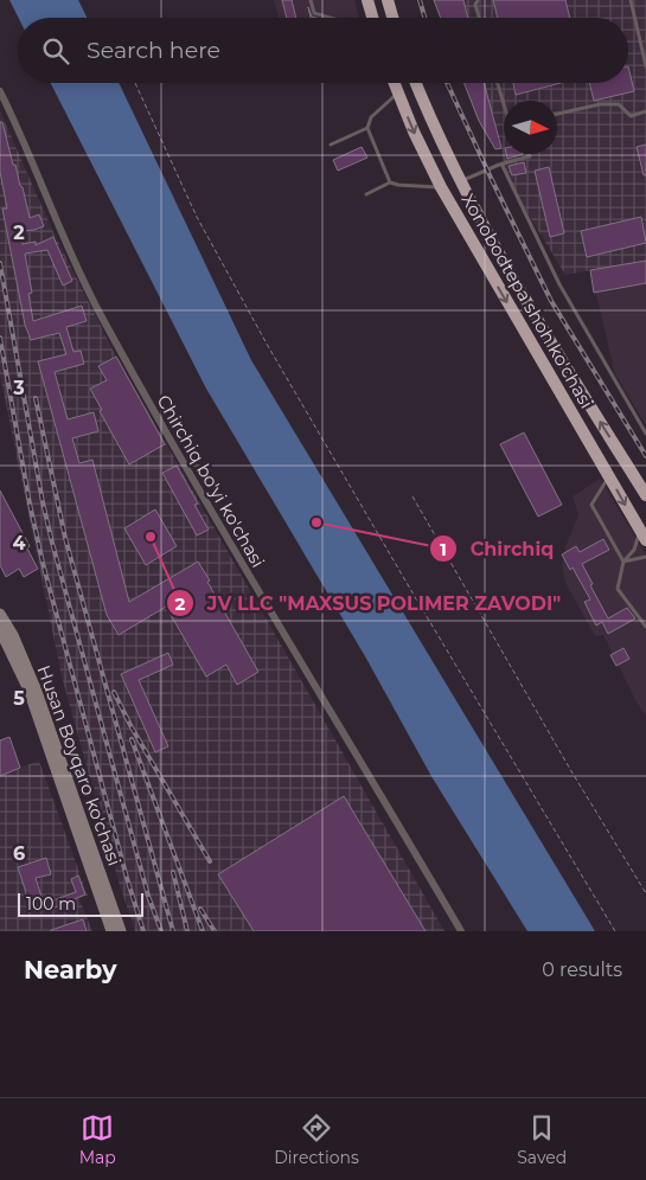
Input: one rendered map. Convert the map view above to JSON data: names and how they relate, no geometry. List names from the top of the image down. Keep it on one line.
{"streets":{"highway":["Xonobodtepa shoh ko'chasi"],"main road":["Husan Boyqaro ko'chasi"],"street":["Chirchiq bo'yi ko'chasi"]},"places":["Chirchiq","JV LLC \"MAXSUS POLIMER ZAVODI\""],"scale_bar":"100 m","north":"right","page":{"search":"Search here","scale":"100 m","heading":["Nearby","0 results"],"nav":["Map","Directions","Saved"]},"grid":{"rows":["2","3","4","5","6"]}}
